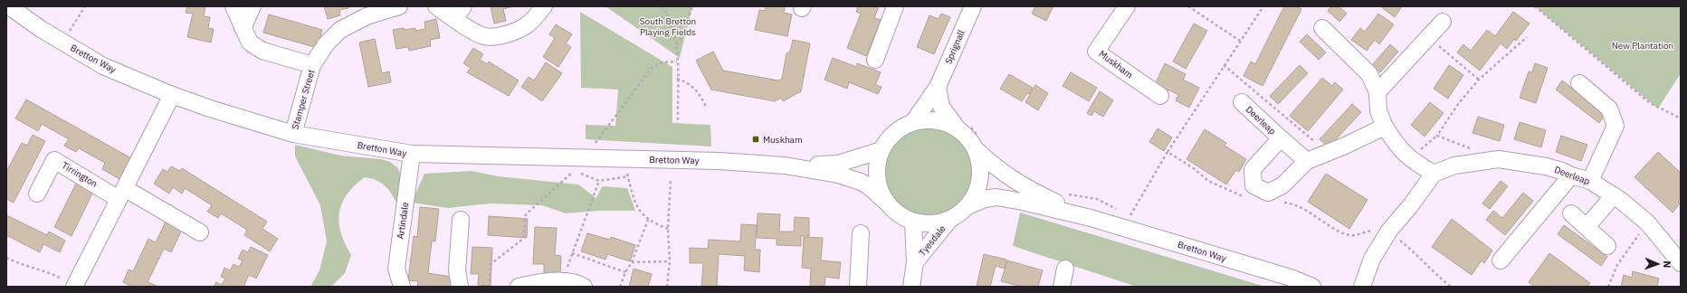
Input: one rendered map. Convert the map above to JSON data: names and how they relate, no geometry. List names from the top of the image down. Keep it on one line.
{"streets":{"street":["Sprignall","Bretton Way","Muskham","Stamper Street","Deerleap","Tirrington","Artindale","Tyesdale"]},"crossings":[["Sprignall","Bretton Way"],["Sprignall","Tyesdale"],["Bretton Way","Stamper Street"],["Bretton Way","Artindale"],["Bretton Way","Tyesdale"]],"parks":["South Bretton Playing Fields","New Plantation"],"places":{"transit":["Muskham"]},"north":"right"}
